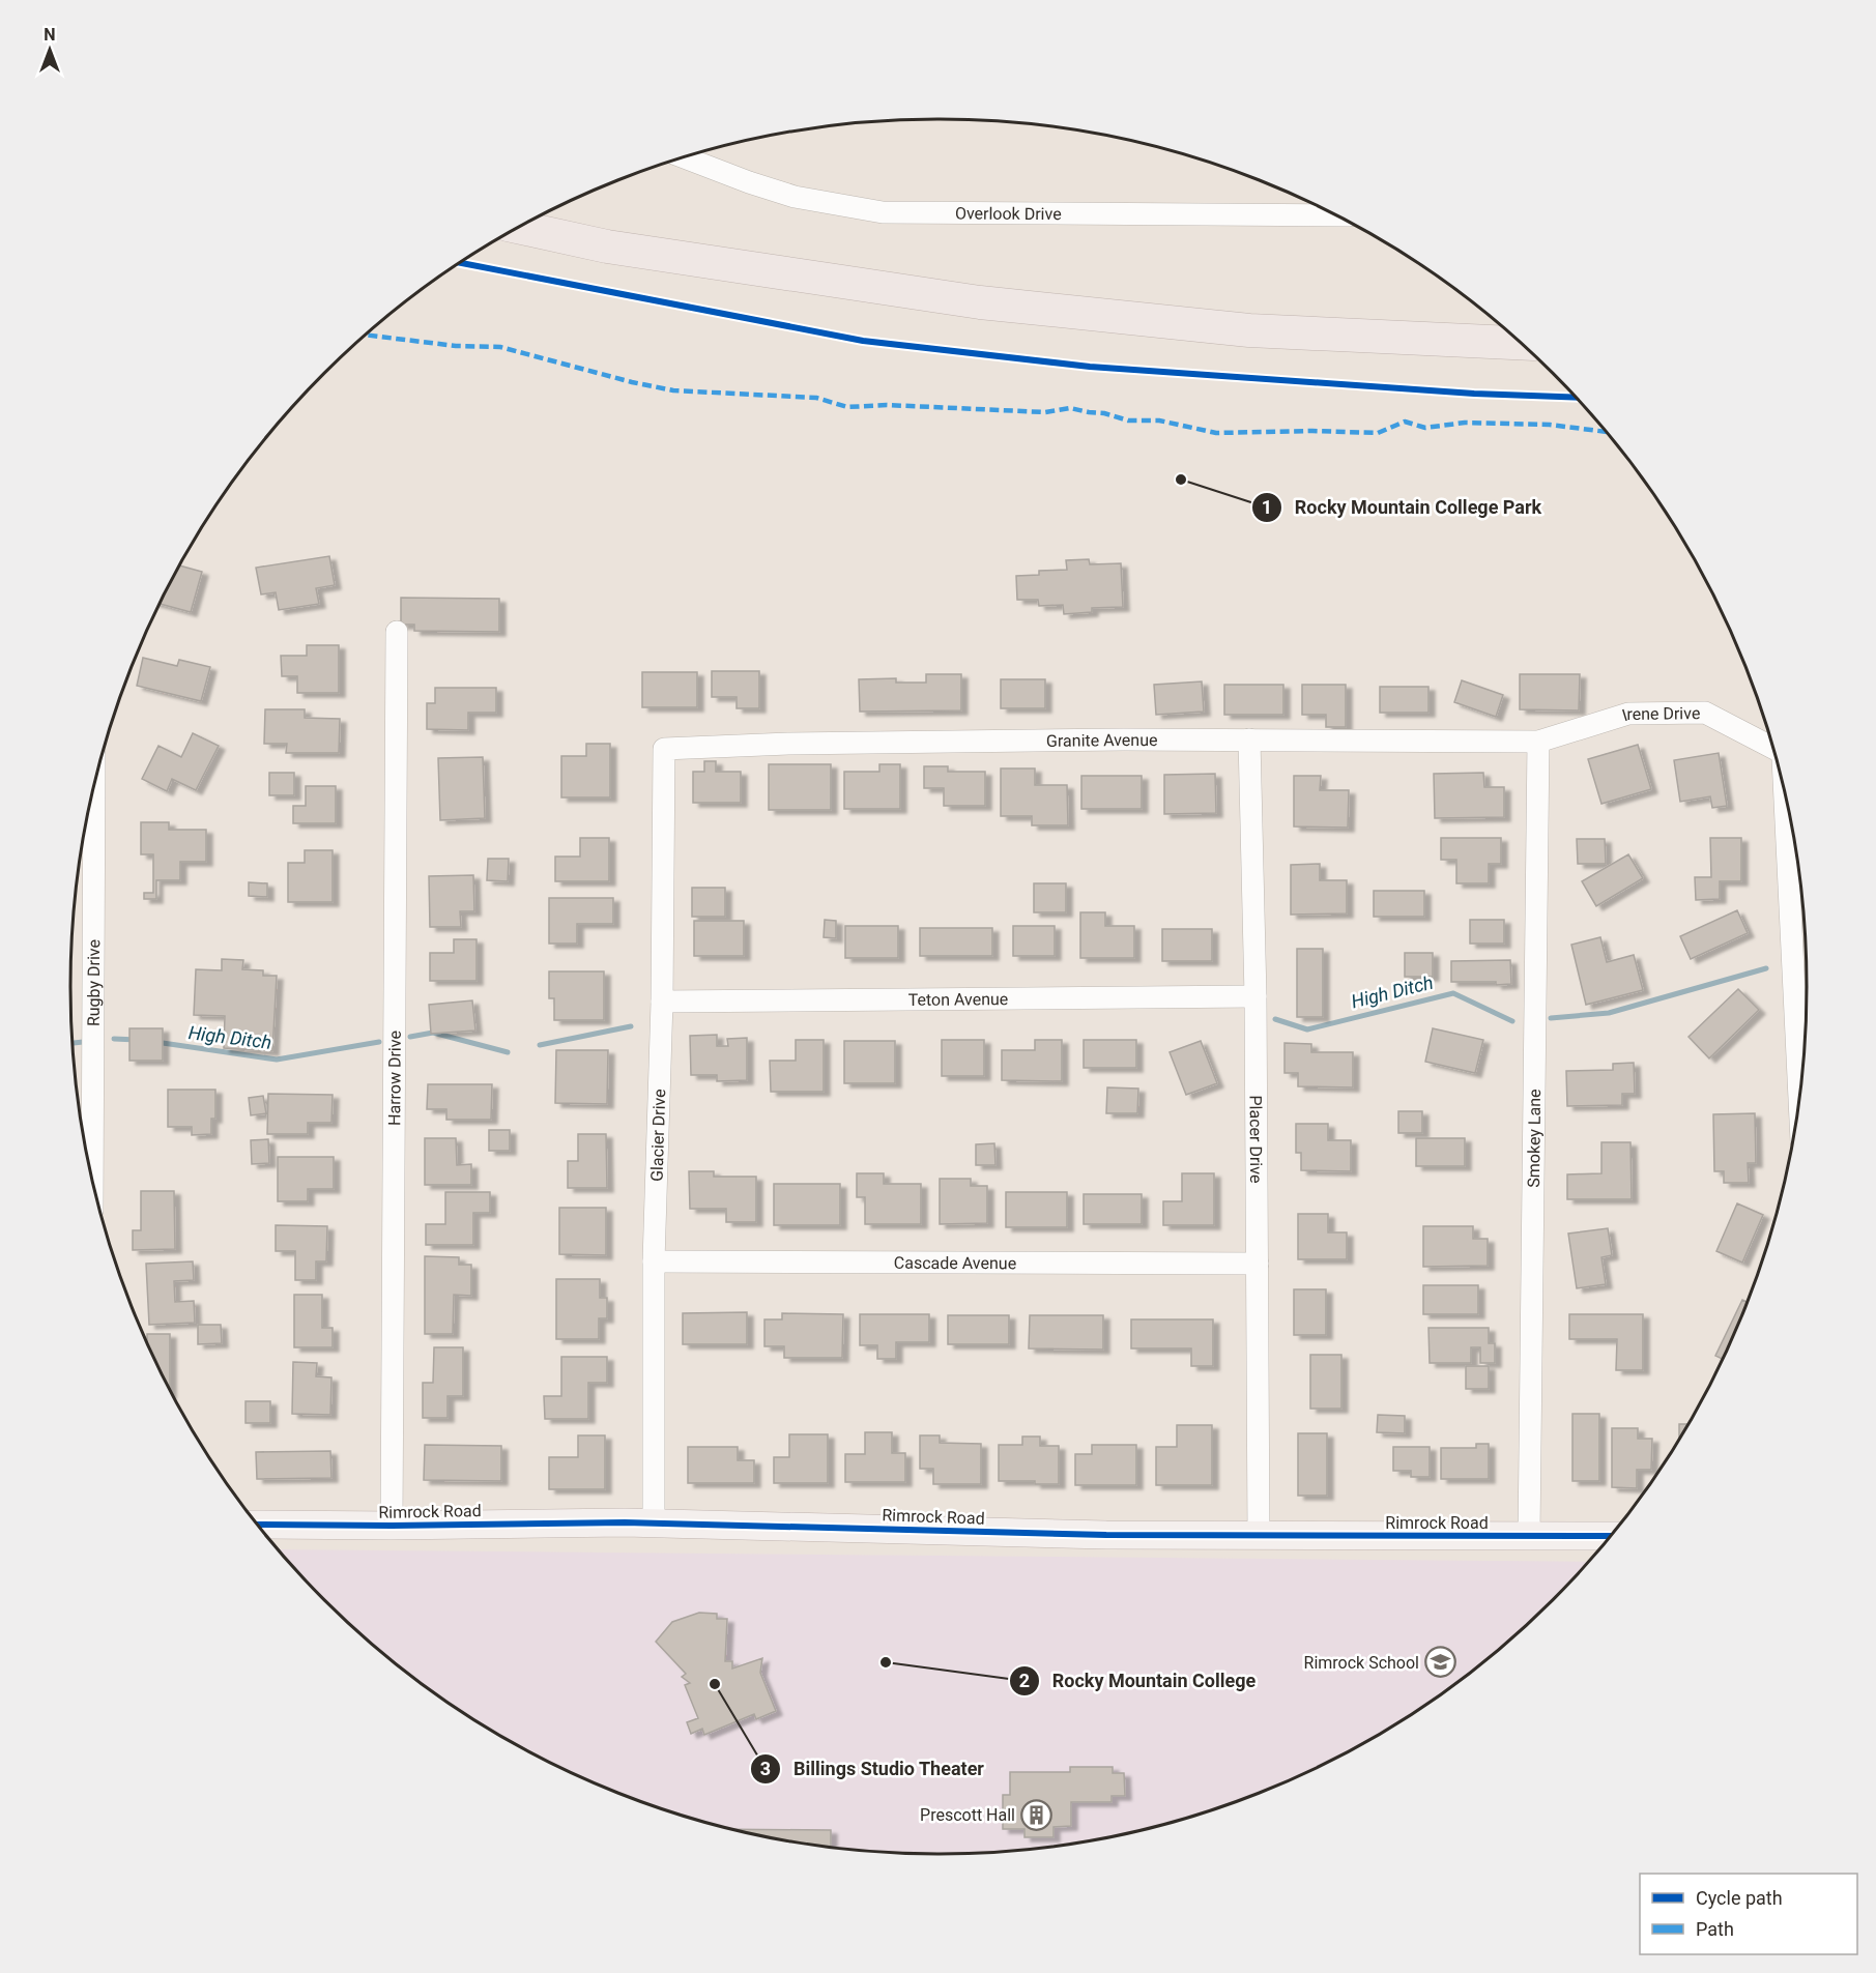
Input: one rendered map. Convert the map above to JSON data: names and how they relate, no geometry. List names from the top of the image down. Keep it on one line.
{"streets":{"main road":["Rimrock Road"],"street":["Overlook Drive","Irene Drive","Granite Avenue","Rugby Drive","Teton Avenue","Harrow Drive","Glacier Drive","Placer Drive","Smokey Lane","Cascade Avenue"]},"crossings":[["Irene Drive","Granite Avenue"],["Irene Drive","Smokey Lane"],["Granite Avenue","Glacier Drive"],["Granite Avenue","Placer Drive"],["Granite Avenue","Smokey Lane"],["Teton Avenue","Glacier Drive"],["Teton Avenue","Placer Drive"],["Harrow Drive","Rimrock Road"],["Glacier Drive","Cascade Avenue"],["Glacier Drive","Rimrock Road"],["Placer Drive","Cascade Avenue"],["Placer Drive","Rimrock Road"],["Smokey Lane","Rimrock Road"]],"water":["High Ditch"],"places":{"other":["Rocky Mountain College Park","Rocky Mountain College","Billings Studio Theater"],"school or university":["Rimrock School"],"building":["Prescott Hall"]},"legend":["Cycle path","Path"],"north":"top"}
